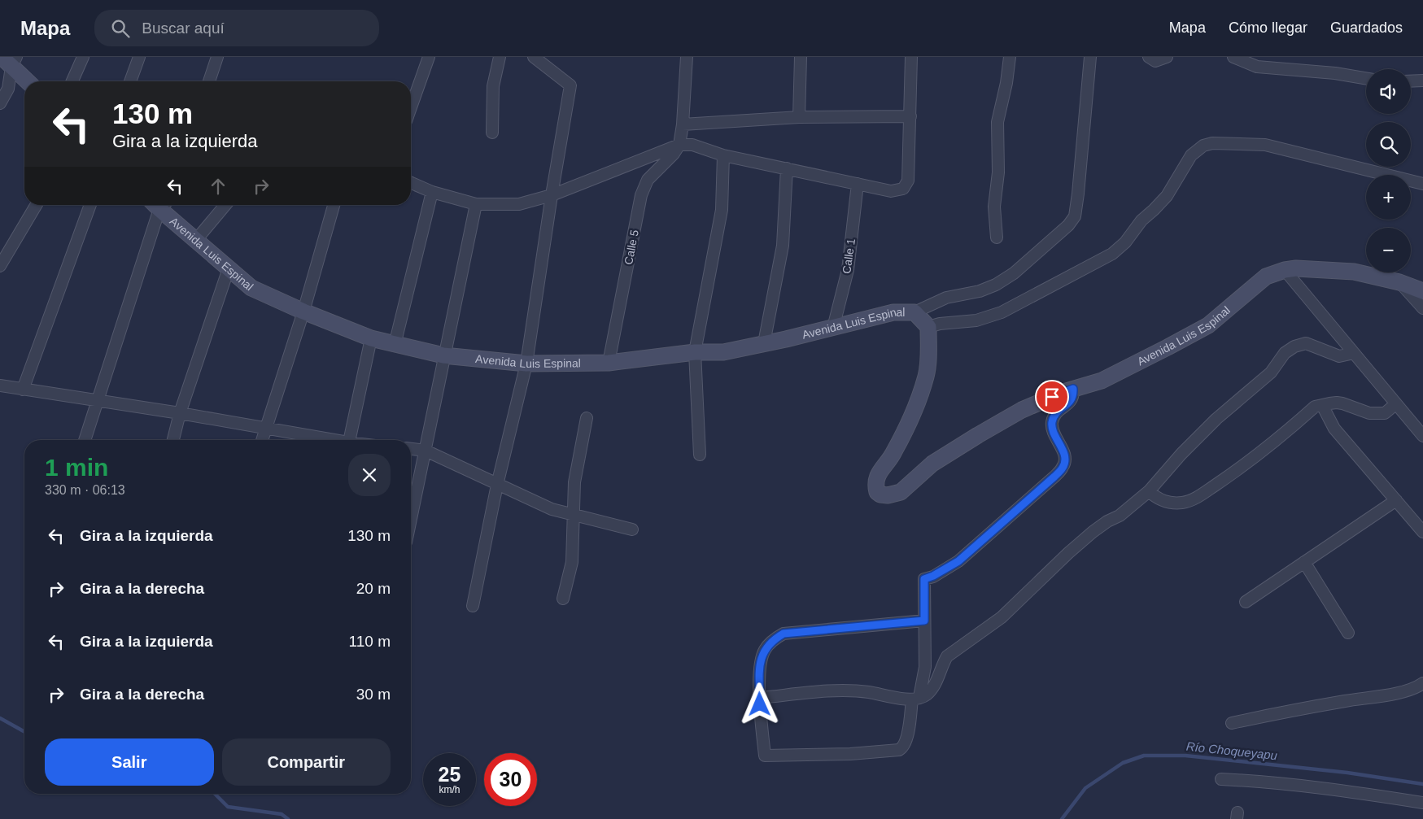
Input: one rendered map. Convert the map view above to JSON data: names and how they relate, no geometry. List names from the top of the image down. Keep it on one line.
{"streets":{"street":["Calle 5","Avenida Luis Espinal","Calle 1"]},"crossings":[["Calle 5","Avenida Luis Espinal"],["Avenida Luis Espinal","Calle 1"]],"water":["Río Choqueyapu"],"page":{"header":"Mapa","search":"Buscar aquí","nav":["Mapa","Cómo llegar","Guardados"],"map_buttons":["+","−"],"turn":["130 m","Gira a la izquierda"],"heading":["1 min","330 m · 06:13"],"list":[{"name":"Gira a la izquierda","value":"130 m"},{"name":"Gira a la derecha","value":"20 m"},{"name":"Gira a la izquierda","value":"110 m"},{"name":"Gira a la derecha","value":"30 m"}],"buttons":["Salir","Compartir"],"speed":"25 km/h","limit":"30"}}
